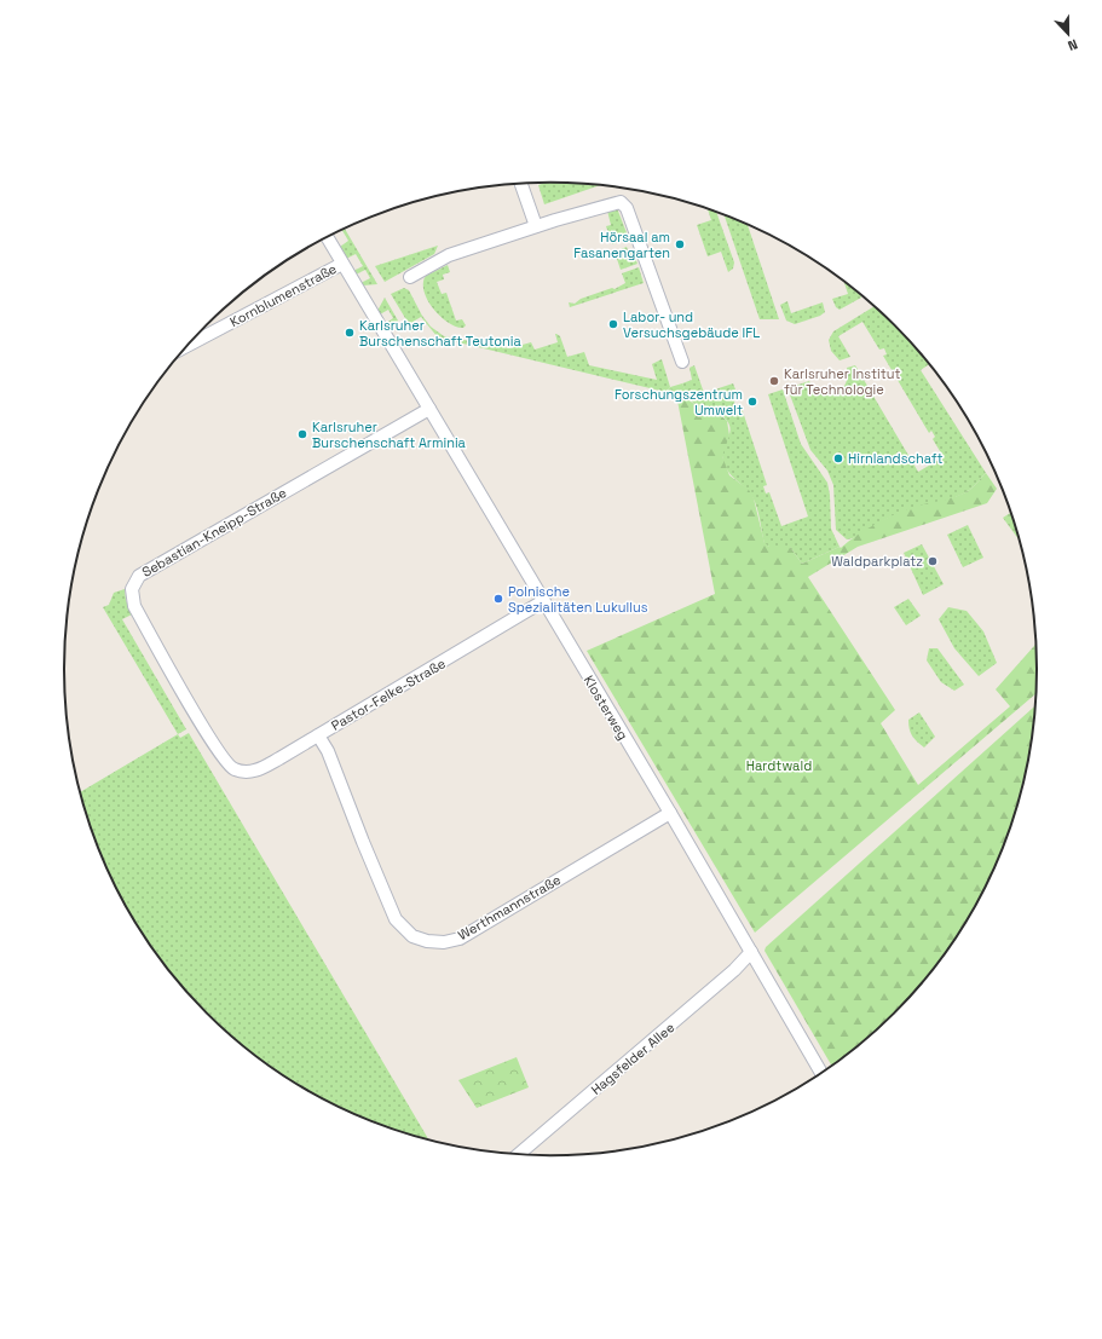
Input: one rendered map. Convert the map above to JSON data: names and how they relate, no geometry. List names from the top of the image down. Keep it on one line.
{"streets":{"street":["Kornblumenstraße","Sebastian-Kneipp-Straße","Pastor-Felke-Straße","Klosterweg","Werthmannstraße","Hagsfelder Allee"]},"crossings":[["Kornblumenstraße","Klosterweg"],["Sebastian-Kneipp-Straße","Pastor-Felke-Straße"],["Sebastian-Kneipp-Straße","Klosterweg"],["Pastor-Felke-Straße","Klosterweg"],["Pastor-Felke-Straße","Werthmannstraße"],["Klosterweg","Werthmannstraße"],["Klosterweg","Hagsfelder Allee"]],"parks":["Hardtwald"],"places":["Hörsaal am Fasanengarten","Labor- und Versuchsgebäude IFL","Karlsruher Burschenschaft Teutonia","Karlsruher Institut für Technologie","Forschungszentrum Umwelt","Karlsruher Burschenschaft Arminia","Hirnlandschaft","Waldparkplatz","Polnische Spezialitäten Lukullus"],"north":"bottom"}
